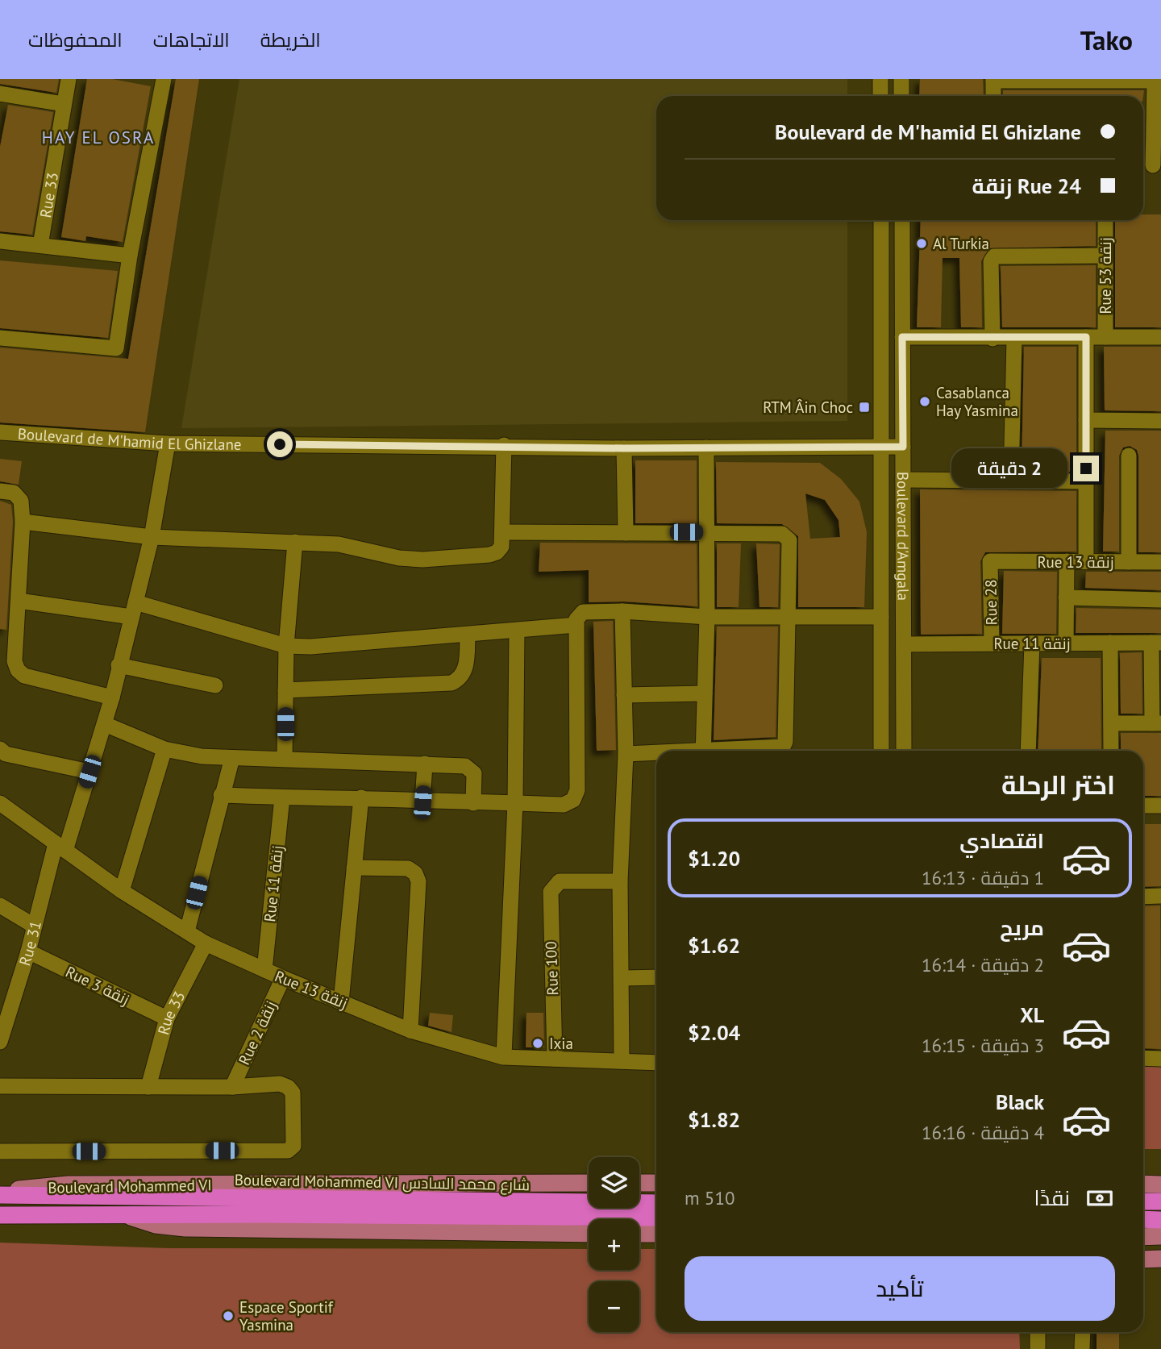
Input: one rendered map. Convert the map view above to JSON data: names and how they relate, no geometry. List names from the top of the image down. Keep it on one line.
{"streets":{"highway":["Boulevard Mohammed VI شارع محمد السادس"],"main road":["Boulevard Mohammed VI"],"street":["Rue 33","Rue 53 زنقة","Boulevard de M'hamid El Ghizlane","Boulevard d'Amgala","Rue 13 زنقة","Rue 28","Rue 11 زنقة","Rue 31","Rue 100","Rue 3 زنقة","Rue 2 زنقة"]},"crossings":[["Rue 33","Rue 13 زنقة"],["Rue 33","Rue 3 زنقة"],["Boulevard de M'hamid El Ghizlane","Boulevard d'Amgala"],["Boulevard de M'hamid El Ghizlane","Rue 31"],["Boulevard d'Amgala","Rue 11 زنقة"],["Rue 13 زنقة","Rue 28"],["Rue 13 زنقة","Rue 11 زنقة"],["Rue 13 زنقة","Rue 31"],["Rue 13 زنقة","Rue 100"],["Rue 13 زنقة","Rue 2 زنقة"],["Rue 28","Rue 11 زنقة"],["Rue 31","Rue 3 زنقة"],["Boulevard Mohammed VI شارع محمد السادس","Boulevard Mohammed VI"]],"districts":["HAY EL OSRA"],"places":{"other":["Al Turkia","Casablanca Hay Yasmina","Ixia","Espace Sportif Yasmina"],"transit":["RTM Âin Choc"]},"page":{"header":"Tako","nav":["الخريطة","الاتجاهات","المحفوظات"],"banner":["Boulevard de M'hamid El Ghizlane","Rue 24 زنقة"],"bubble":"2 دقيقة","heading":"اختر الرحلة","list":[{"name":"اقتصادي","note":"1 دقيقة · 16:13","value":"$1.20"},{"name":"مريح","note":"2 دقيقة · 16:14","value":"$1.62"},{"name":"XL","note":"3 دقيقة · 16:15","value":"$2.04"},{"name":"Black","note":"4 دقيقة · 16:16","value":"$1.82"}],"map_buttons":["+","−"],"pay":["نقدًا","510 m"],"buttons":"تأكيد"}}
